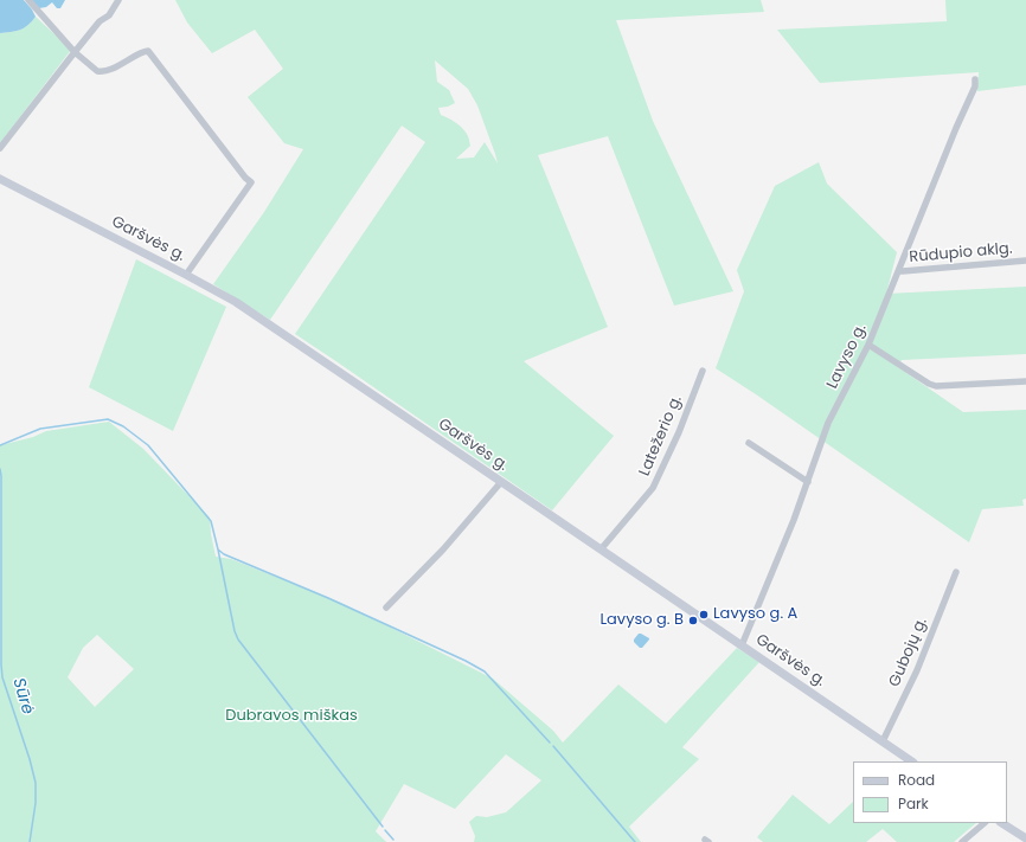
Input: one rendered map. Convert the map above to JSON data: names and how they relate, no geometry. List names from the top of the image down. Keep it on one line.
{"streets":{"main road":["Garšvės g."],"street":["Rūdupio aklg.","Lavyso g.","Latežerio g.","Gubojų g."]},"crossings":[["Garšvės g.","Lavyso g."],["Garšvės g.","Latežerio g."],["Garšvės g.","Gubojų g."],["Rūdupio aklg.","Lavyso g."]],"water":["Sūrė"],"parks":["Dubravos miškas"],"places":["Lavyso g. A","Lavyso g. B"],"legend":["Road","Park"]}
